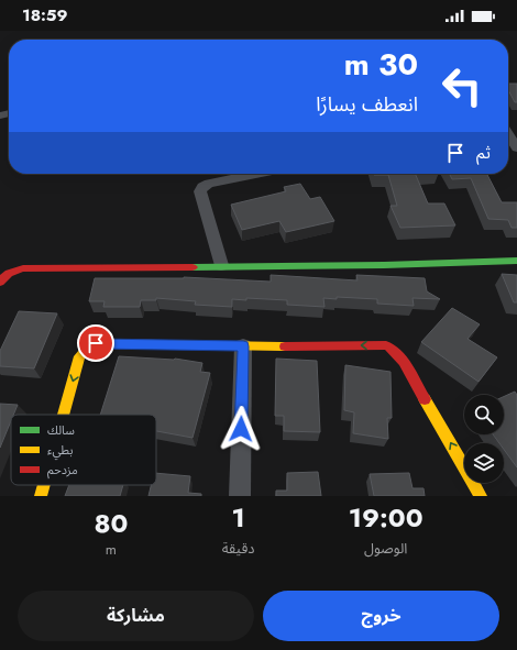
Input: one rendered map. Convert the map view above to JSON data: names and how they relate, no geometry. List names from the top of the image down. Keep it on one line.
{"legend":["سالك","بطيء","مزدحم"],"page":{"status":"18:59","turn":["30 m","انعطف يسارًا"],"then":"ثم","eta":["19:00","الوصول","1","دقيقة","80","m"],"buttons":["خروج","مشاركة"]}}
